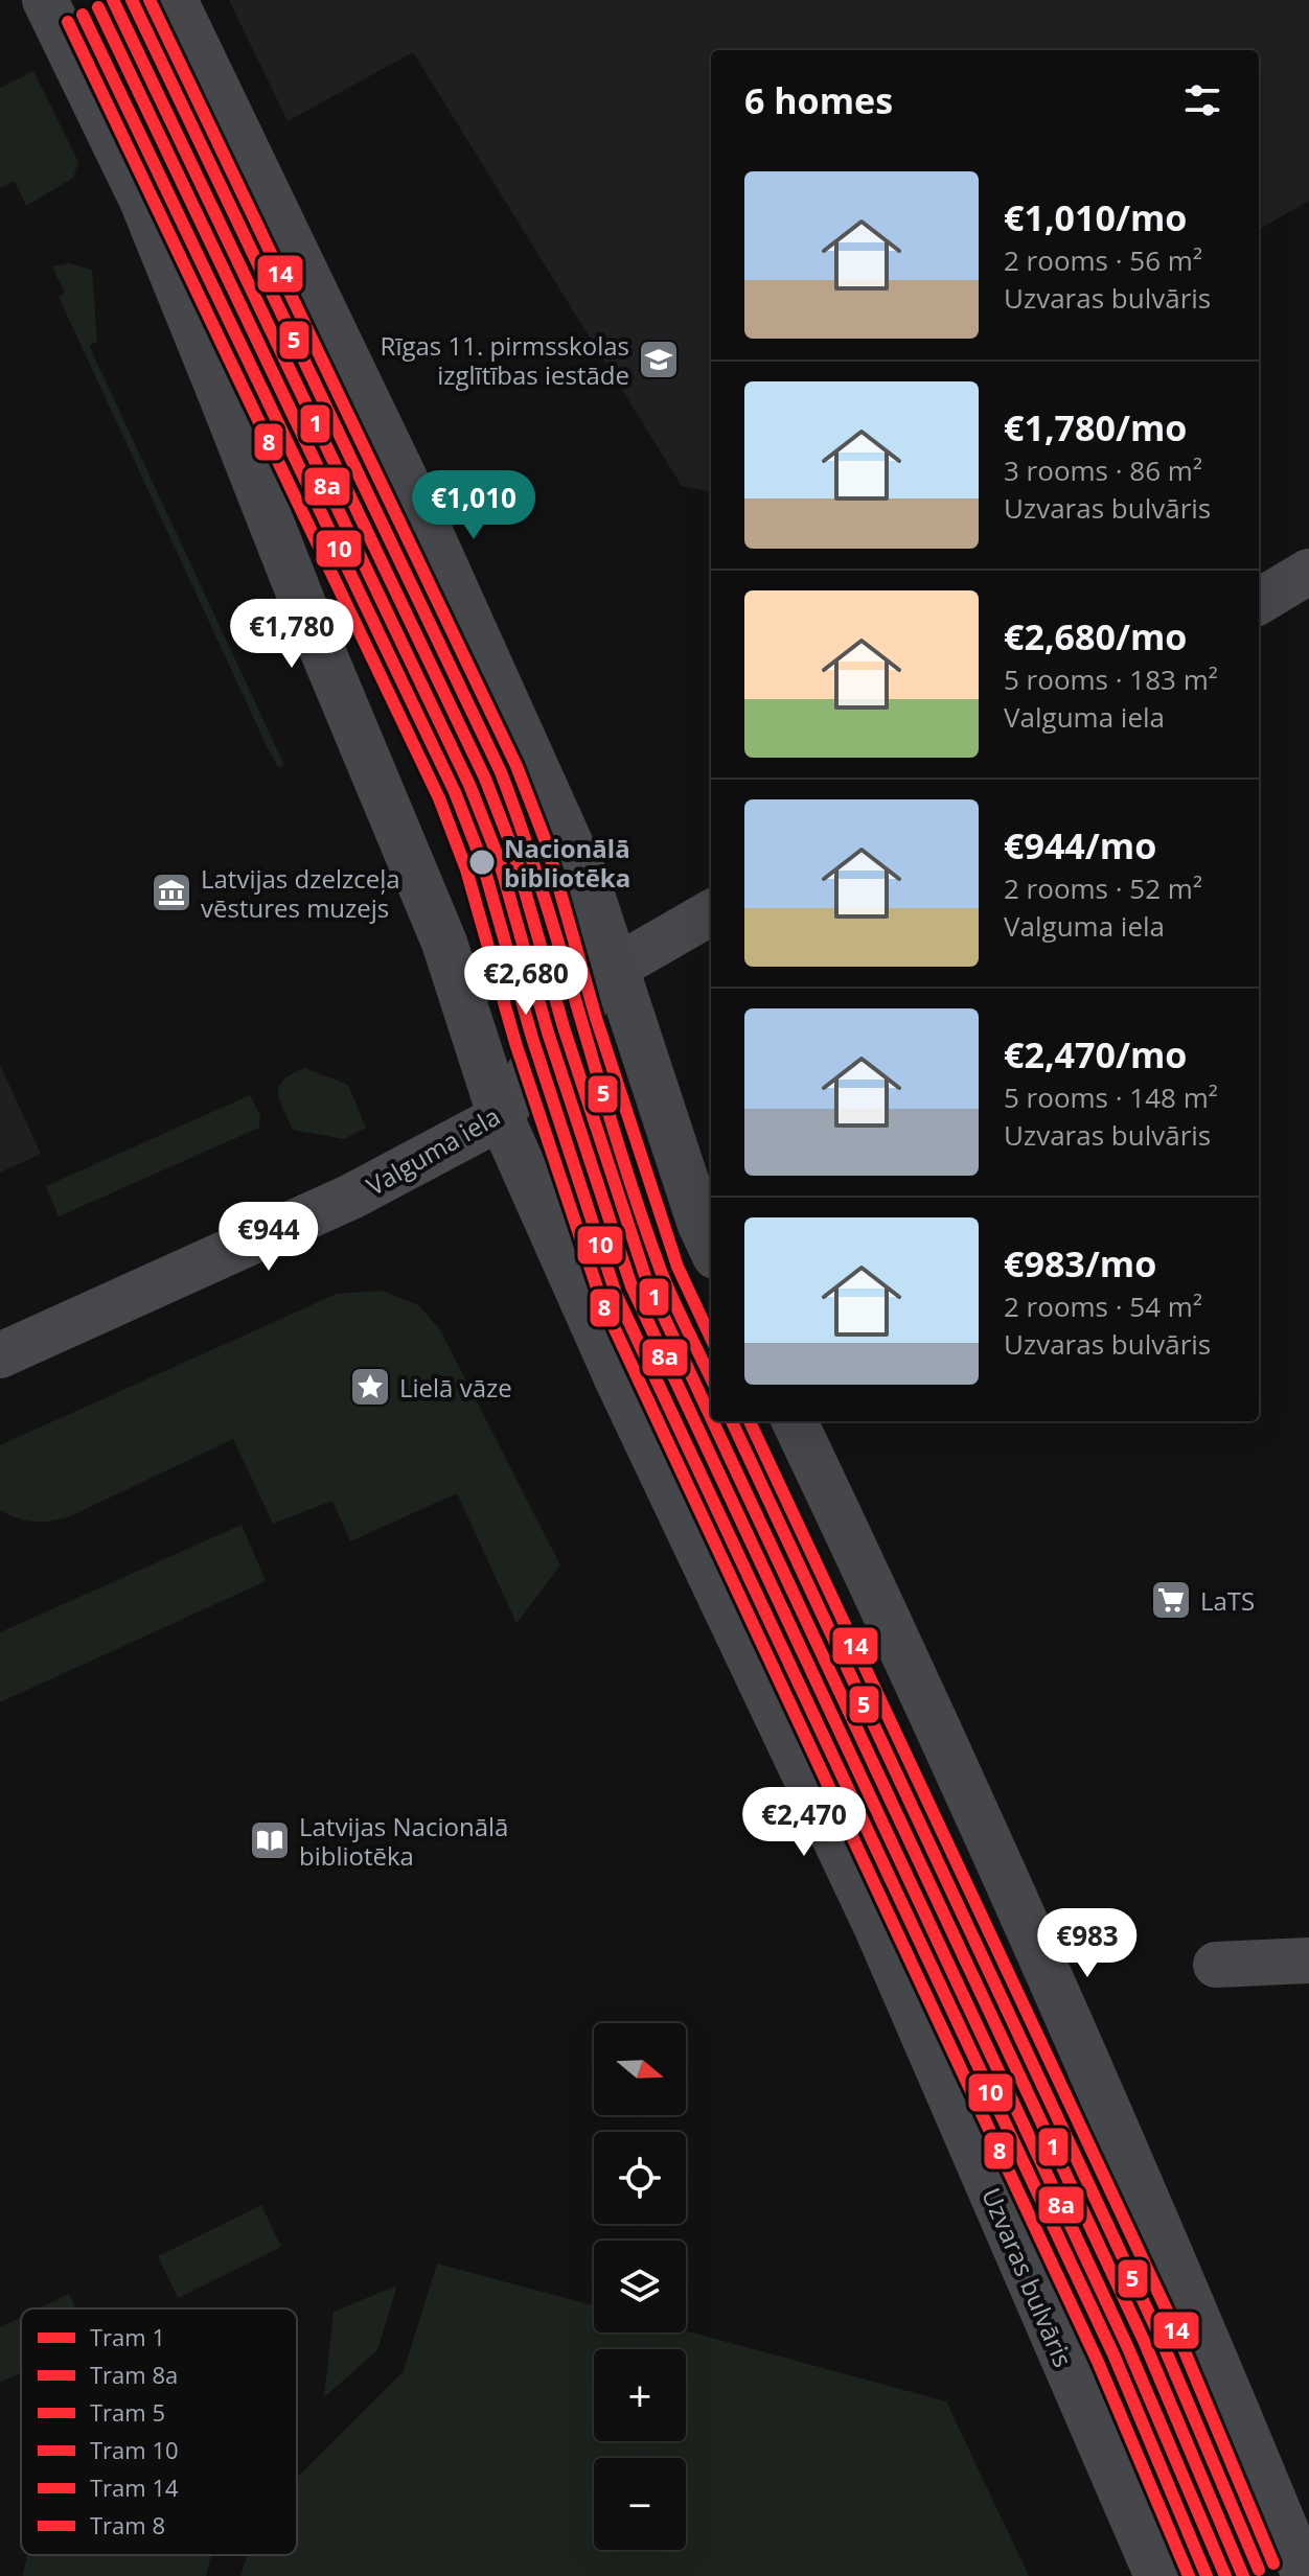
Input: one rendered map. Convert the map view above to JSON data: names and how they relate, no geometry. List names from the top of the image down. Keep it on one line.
{"streets":{"main road":["Uzvaras bulvāris"],"street":["Valguma iela"]},"crossings":[["Valguma iela","Uzvaras bulvāris"]],"places":{"school or university":["Rīgas 11. pirmsskolas izglītības iestāde"],"other":["Nacionālā bibliotēka"],"museum":["Latvijas dzelzceļa vēstures muzejs"],"place":["Lielā vāze"],"supermarket":["LaTS"],"library":["Latvijas Nacionālā bibliotēka"]},"lines":["tram line 1","tram line 5","tram line 14","tram line 8a","tram line 10","tram line 8"],"legend":["Tram 1","Tram 8a","Tram 5","Tram 10","Tram 14","Tram 8"],"north":"right","page":{"heading":"6 homes","list":[{"name":"€1,010/mo","note":"2 rooms · 56 m² · Uzvaras bulvāris"},{"name":"€1,780/mo","note":"3 rooms · 86 m² · Uzvaras bulvāris"},{"name":"€2,680/mo","note":"5 rooms · 183 m² · Valguma iela"},{"name":"€944/mo","note":"2 rooms · 52 m² · Valguma iela"},{"name":"€2,470/mo","note":"5 rooms · 148 m² · Uzvaras bulvāris"},{"name":"€983/mo","note":"2 rooms · 54 m² · Uzvaras bulvāris"}],"price":["€1,010","€1,780","€2,680","€944","€2,470","€983"],"map_buttons":["+","−"]}}
